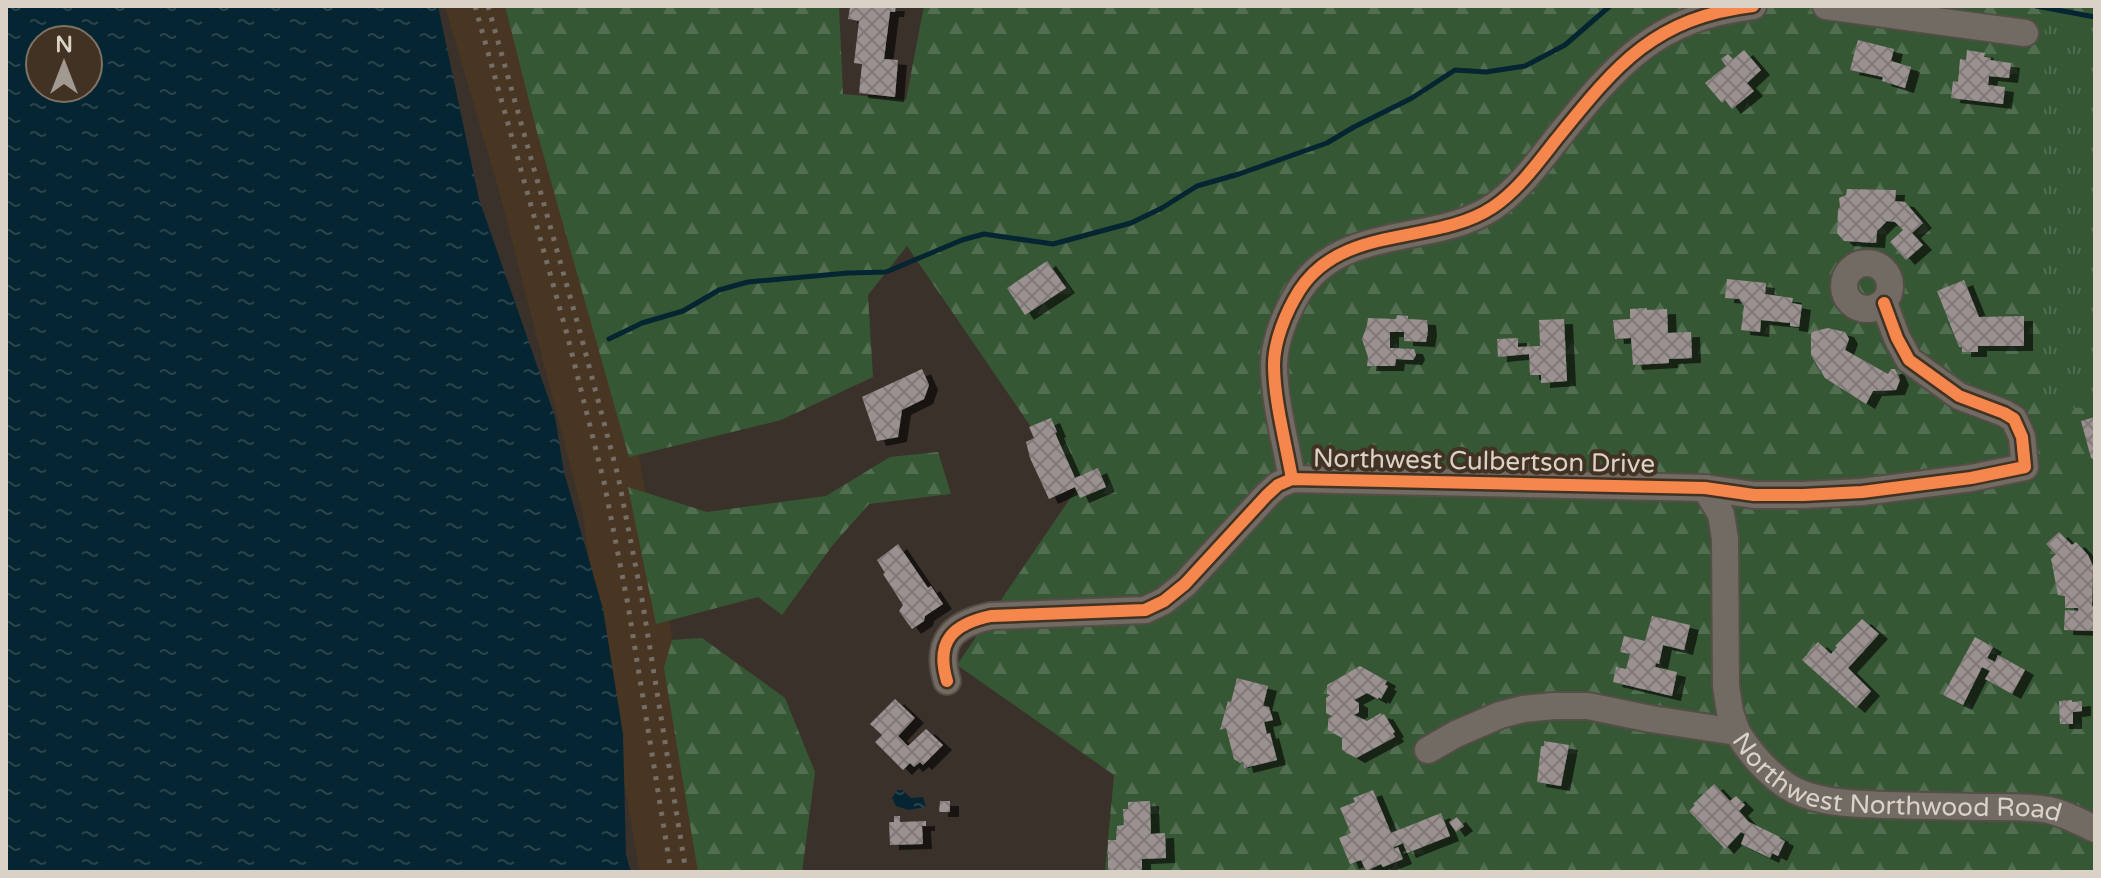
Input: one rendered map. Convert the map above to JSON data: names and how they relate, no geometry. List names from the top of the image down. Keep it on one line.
{"streets":{"street":["Northwest Culbertson Drive","Northwest Northwood Road"]},"north":"top"}
